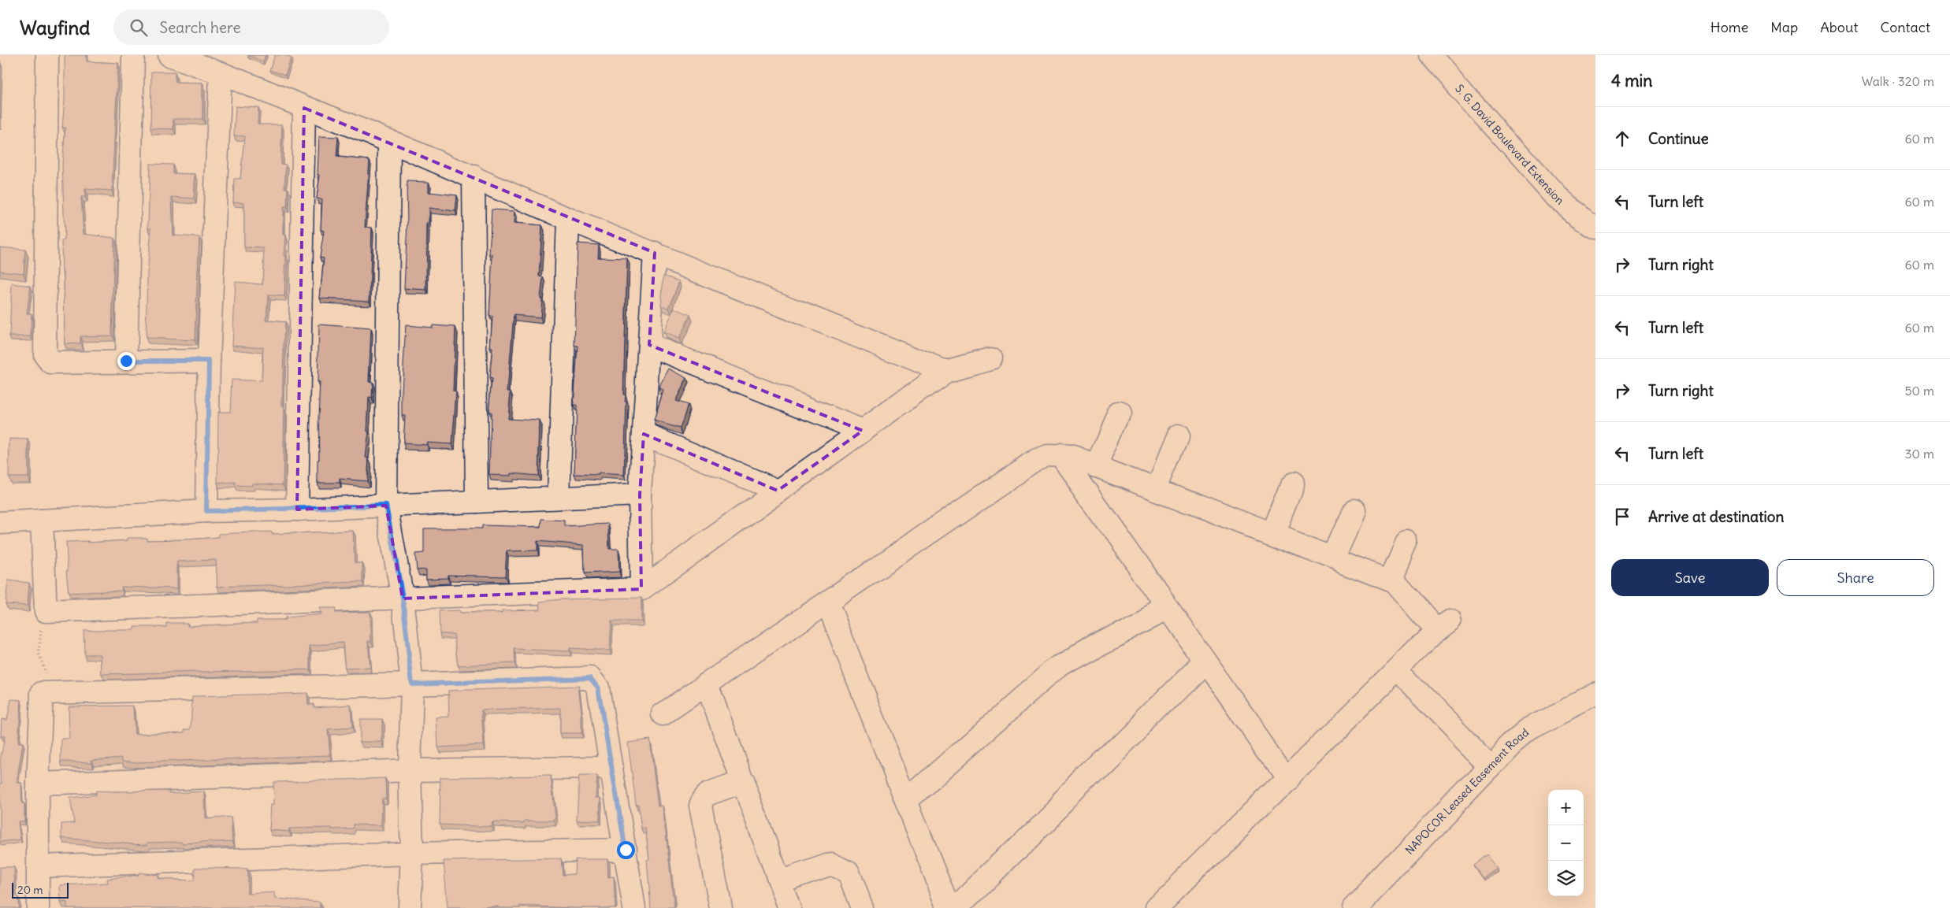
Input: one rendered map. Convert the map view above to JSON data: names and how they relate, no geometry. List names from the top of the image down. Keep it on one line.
{"streets":{"street":["S. G. David Boulevard Extension","NAPOCOR Leased Easement Road"]},"scale_bar":"20 m","page":{"header":"Wayfind","search":"Search here","nav":["Home","Map","About","Contact"],"heading":["4 min","Walk · 320 m"],"list":[["Continue","60 m"],["Turn left","60 m"],["Turn right","60 m"],["Turn left","60 m"],["Turn right","50 m"],["Turn left","30 m"],"Arrive at destination"],"buttons":["Save","Share"],"map_buttons":["+","−"],"scale":"20 m"}}
